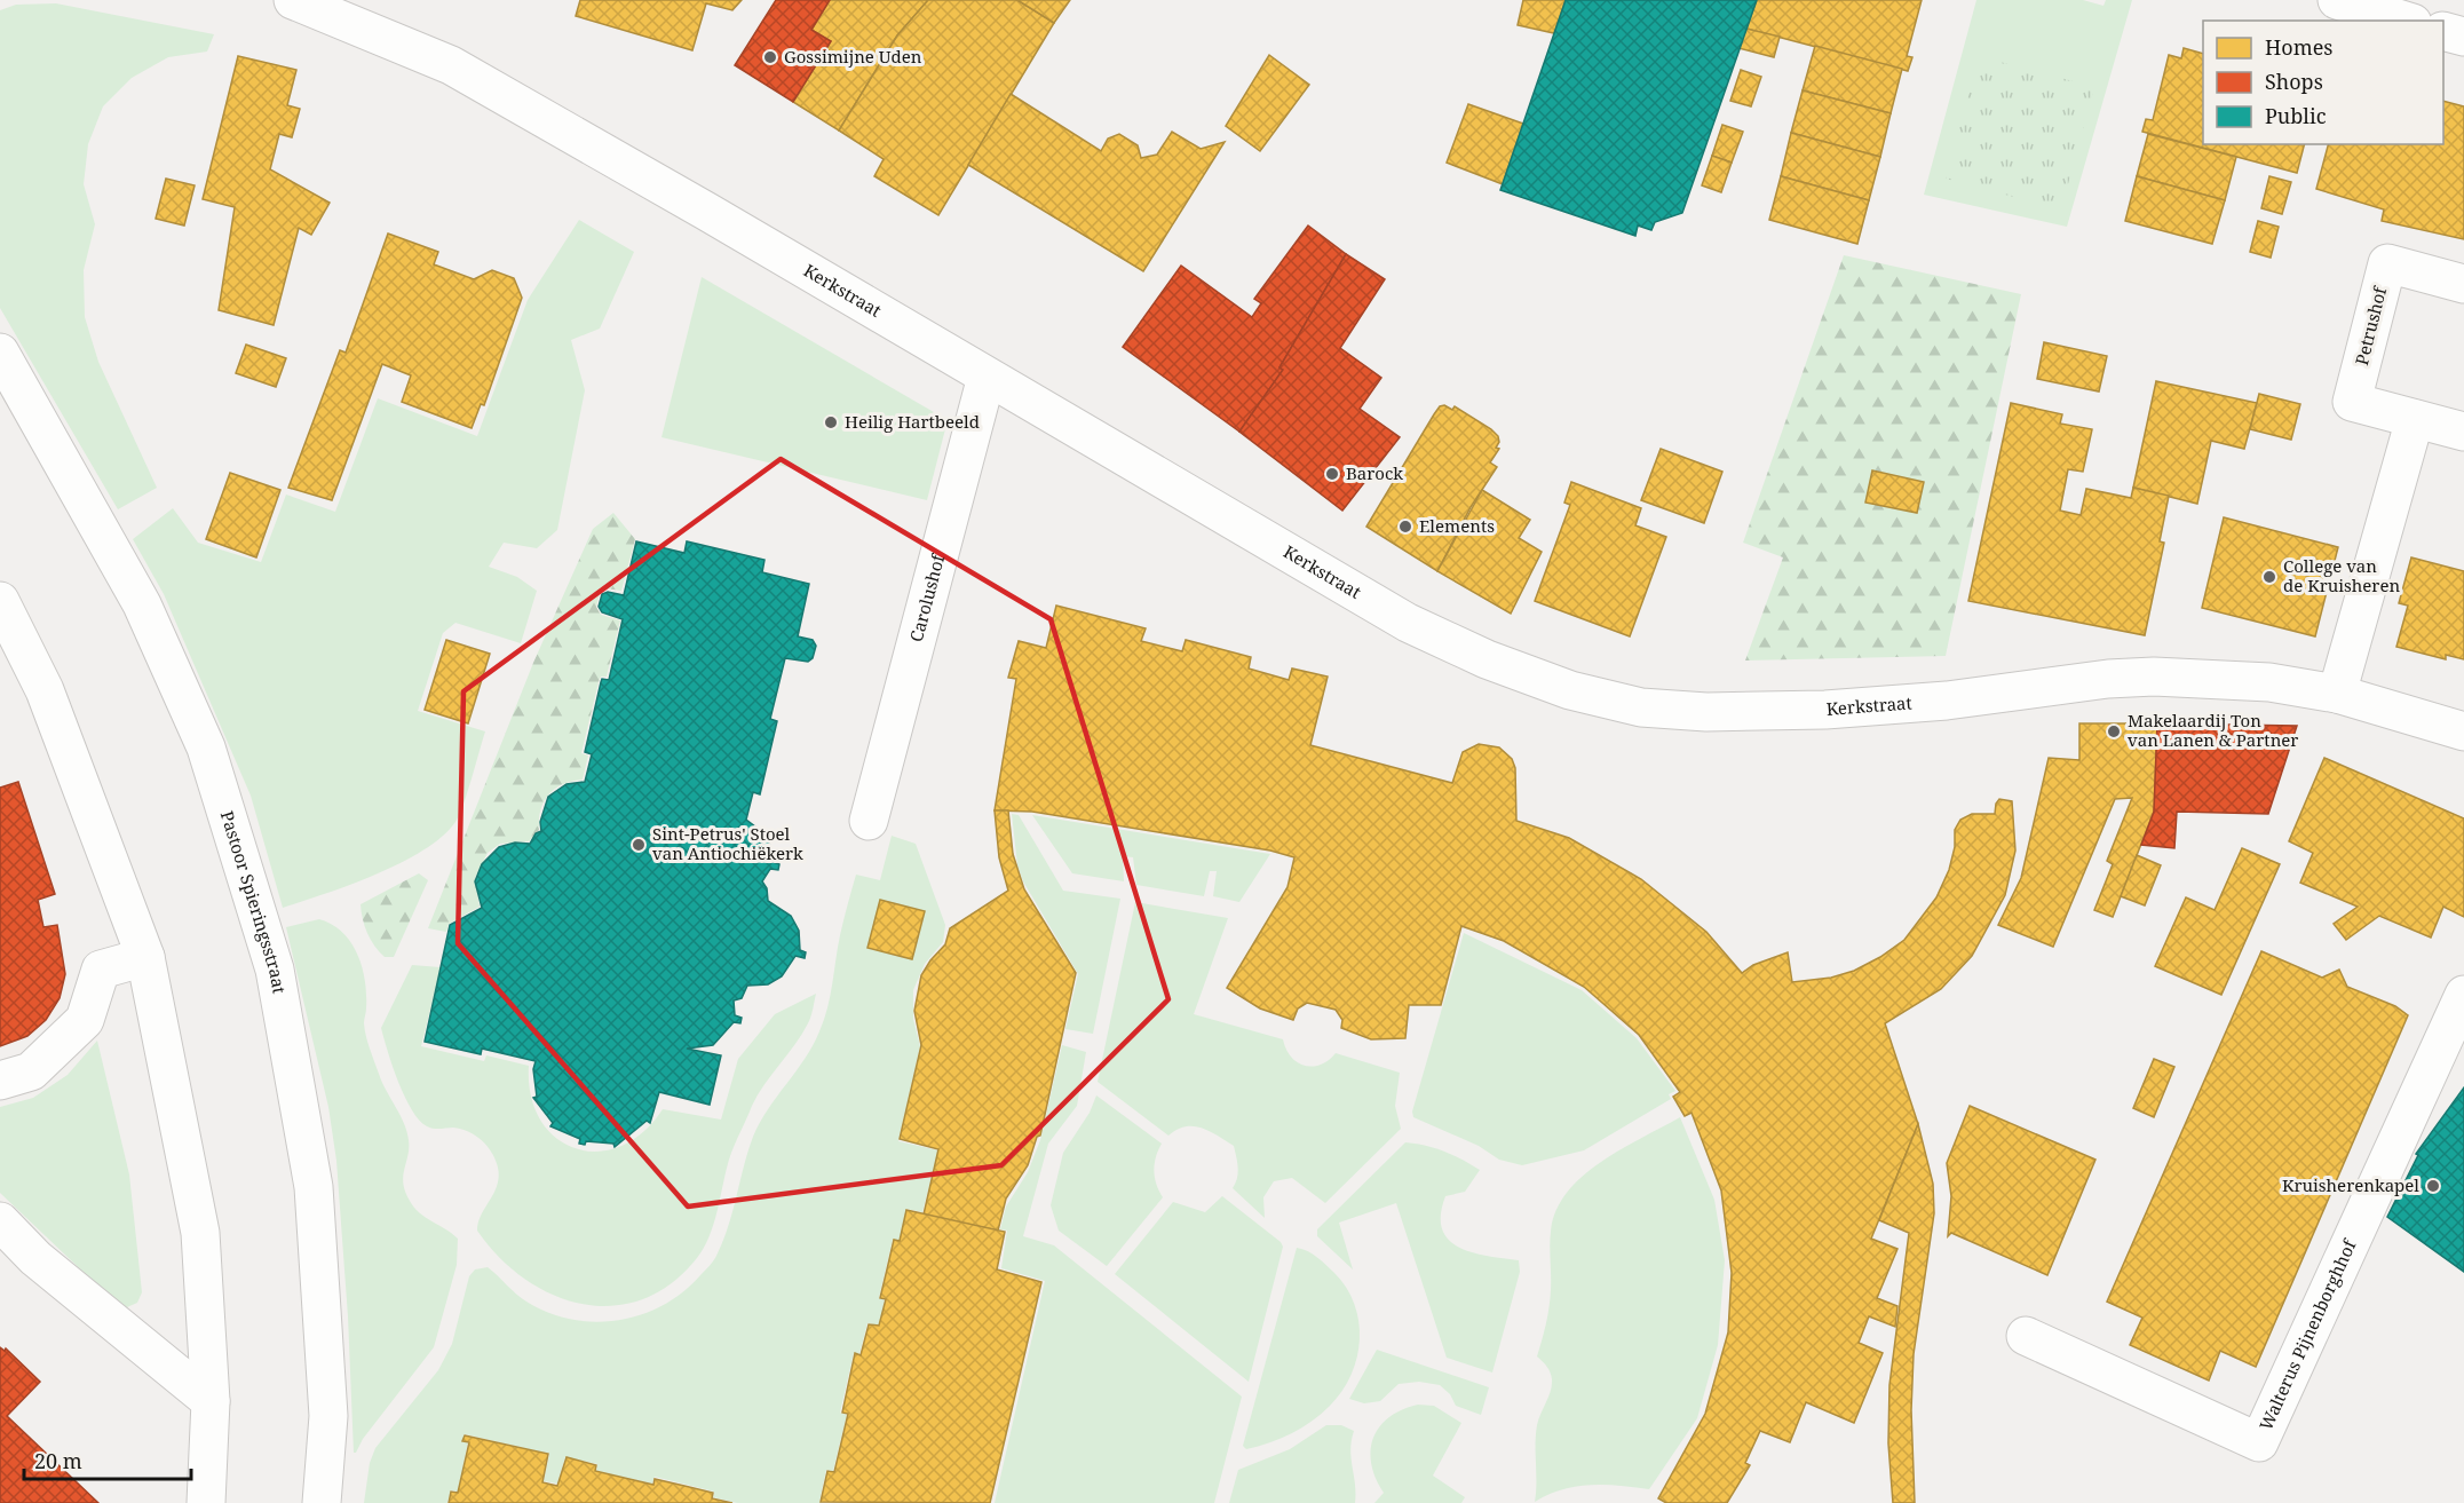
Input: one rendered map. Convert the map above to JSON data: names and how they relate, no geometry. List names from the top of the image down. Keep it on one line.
{"streets":{"street":["Kerkstraat","Petrushof","Carolushof","Pastoor Spieringsstraat","Walterus Pijnenborghhof"]},"crossings":[["Kerkstraat","Carolushof"]],"places":["Gossimijne Uden","Heilig Hartbeeld","Barock","Elements","College van de Kruisheren","Makelaardij Ton van Lanen & Partner","Sint-Petrus' Stoel van Antiochiëkerk","Kruisherenkapel"],"legend":["Homes","Shops","Public"],"scale_bar":"20 m"}
